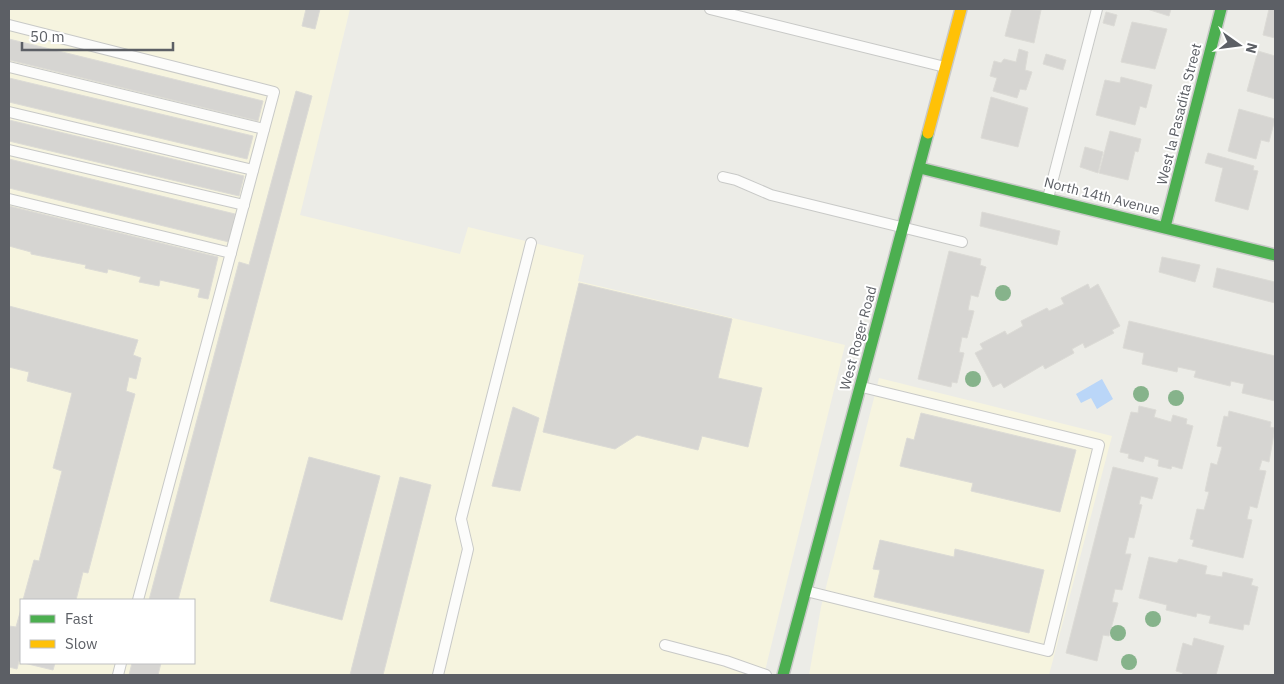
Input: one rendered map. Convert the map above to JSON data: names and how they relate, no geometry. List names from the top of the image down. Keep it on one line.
{"streets":{"street":["West la Pasadita Street","North 14th Avenue","West Roger Road"]},"crossings":[["West la Pasadita Street","North 14th Avenue"],["North 14th Avenue","West Roger Road"]],"legend":["Fast","Slow"],"scale_bar":"50 m","north":"right"}
